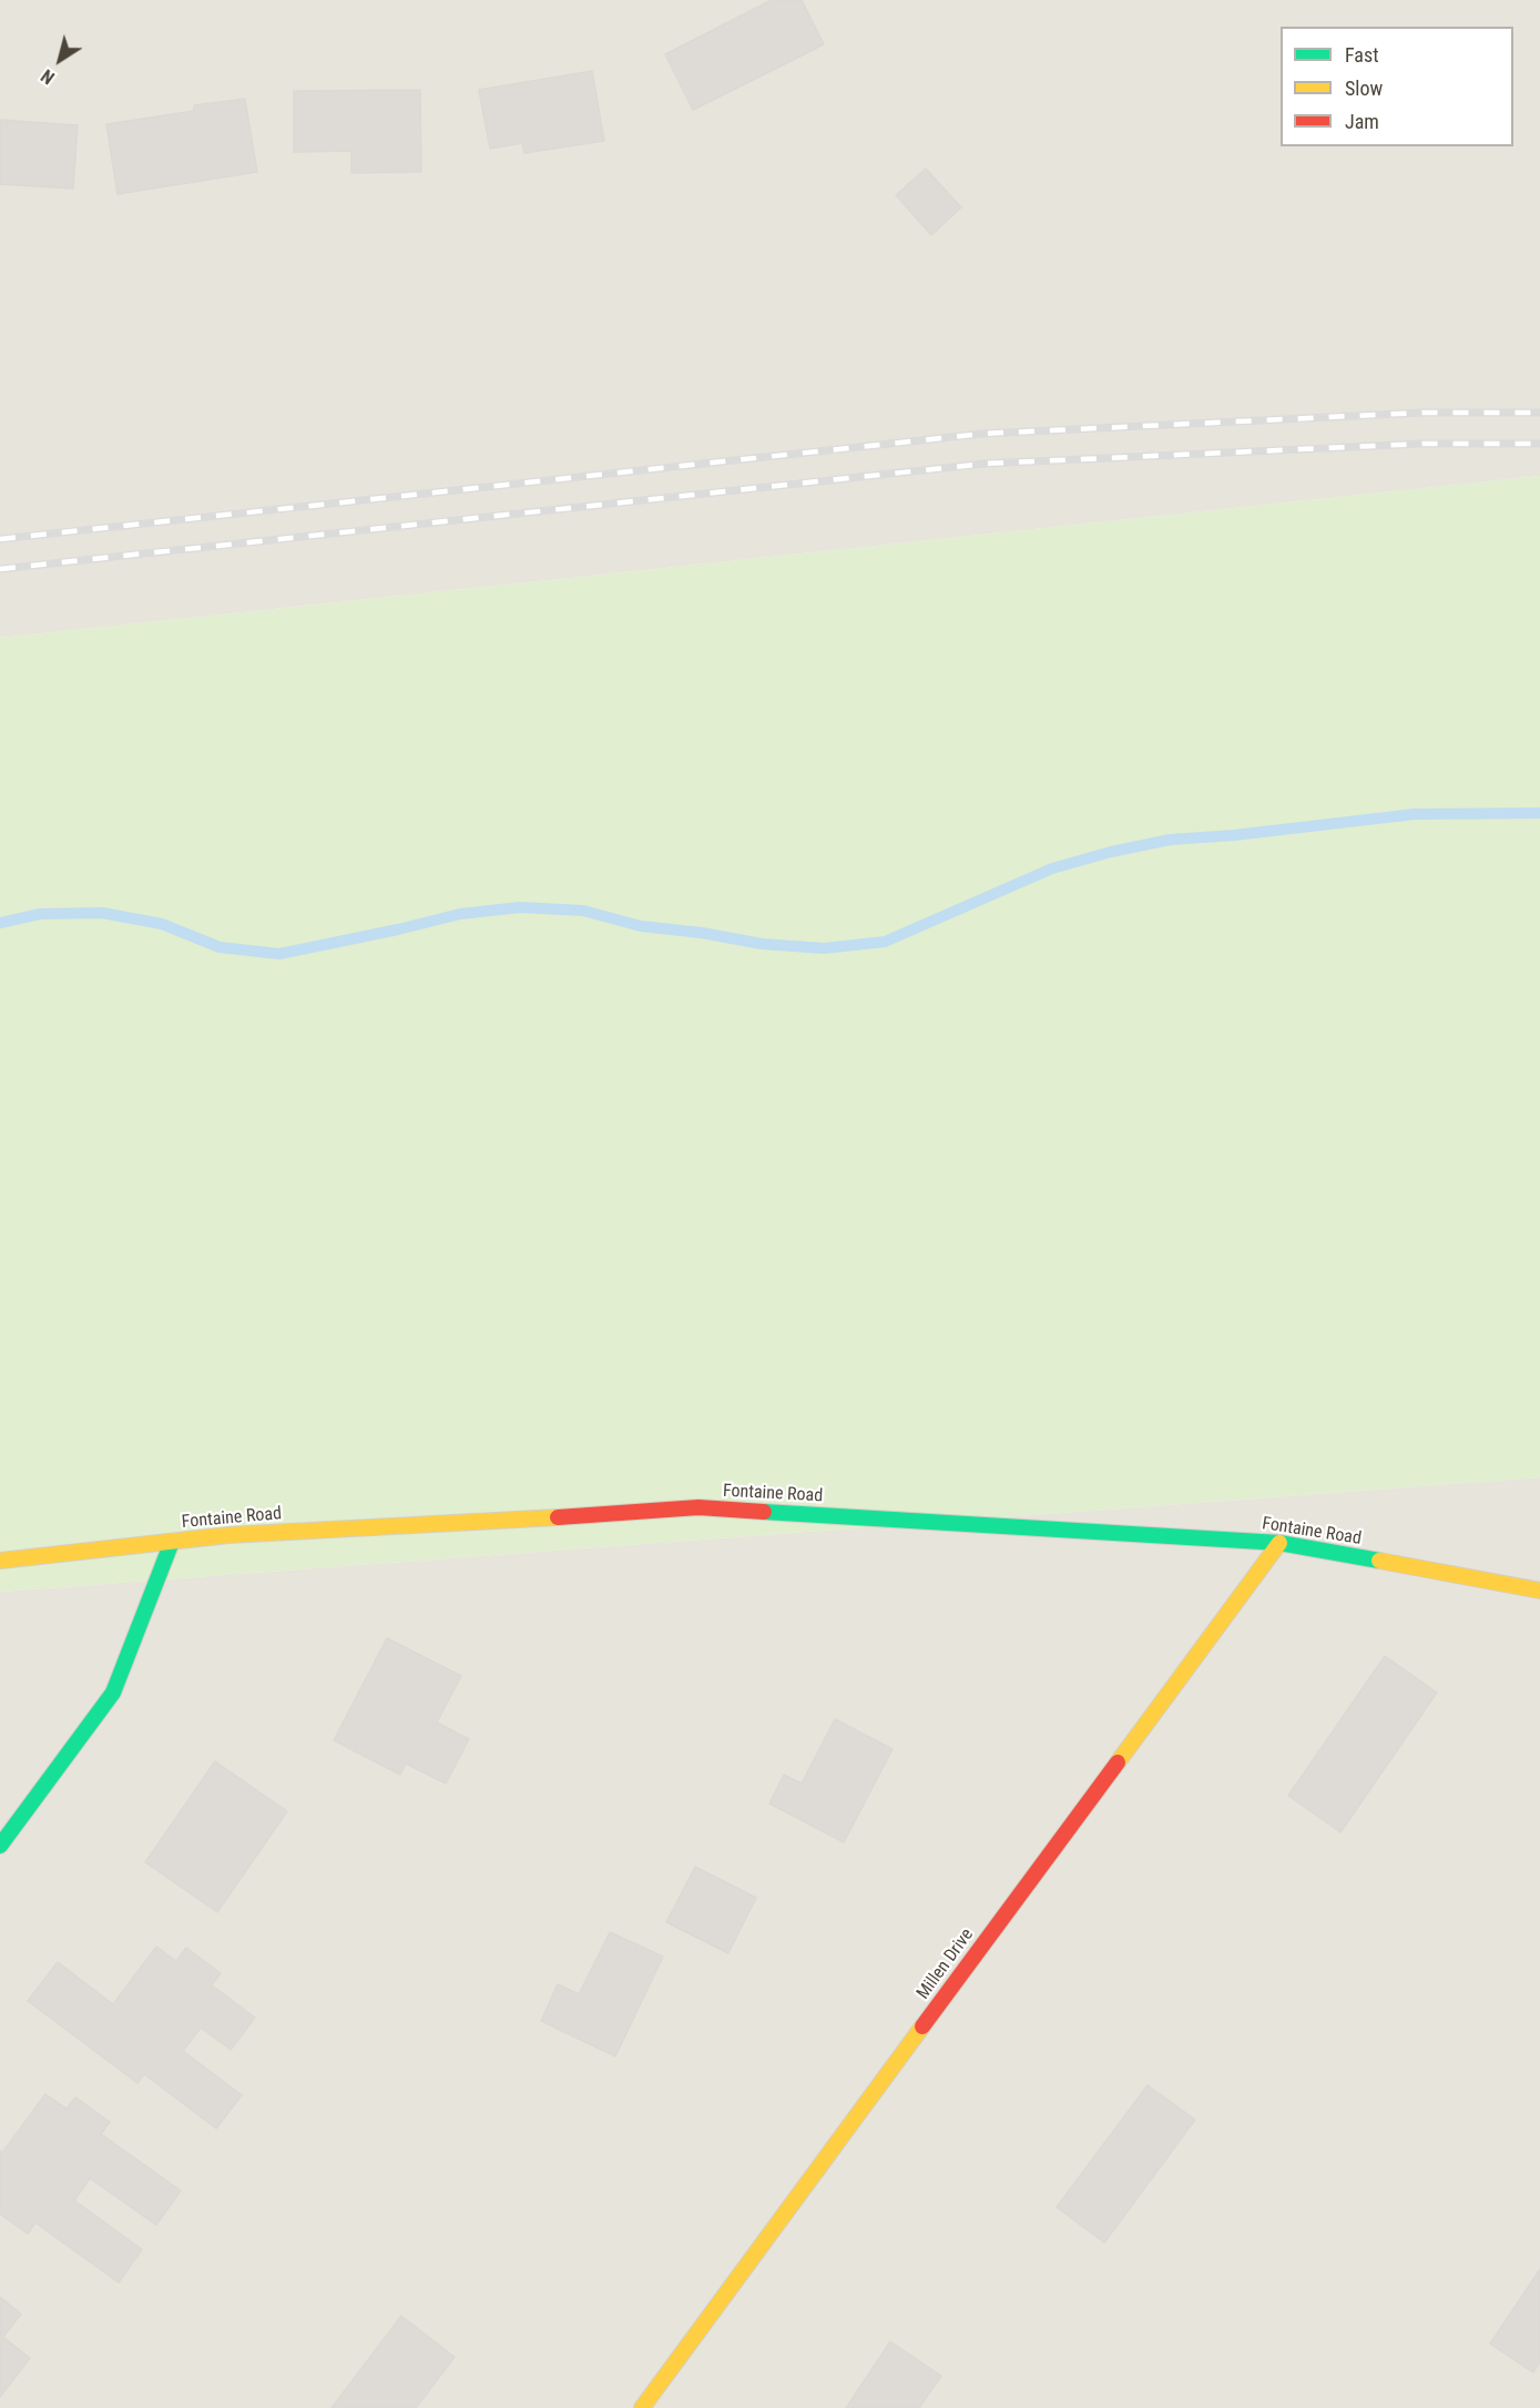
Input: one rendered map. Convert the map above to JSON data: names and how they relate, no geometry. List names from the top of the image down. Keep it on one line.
{"streets":{"main road":["Fontaine Road","Millen Drive"]},"crossings":[["Fontaine Road","Millen Drive"]],"legend":["Fast","Slow","Jam"],"north":"bottom left"}
